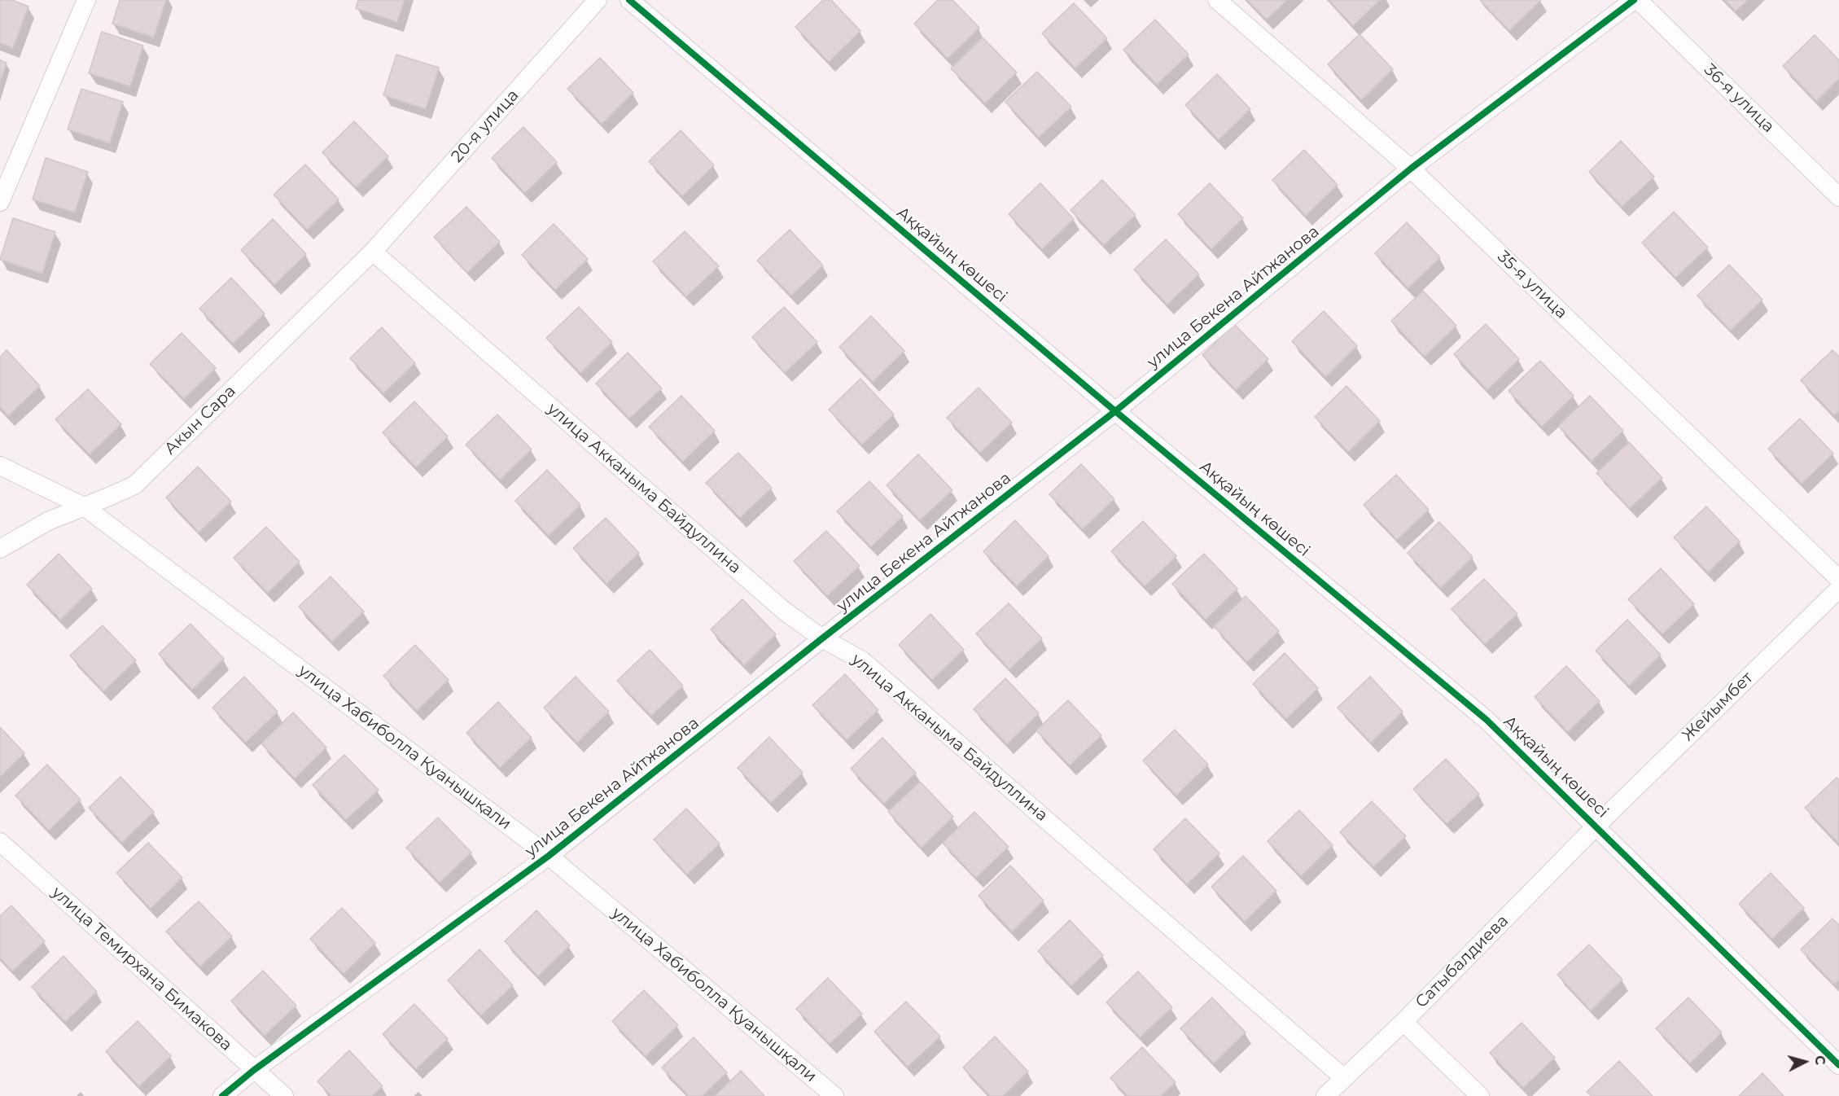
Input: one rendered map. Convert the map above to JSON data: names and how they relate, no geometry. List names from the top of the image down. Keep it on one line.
{"streets":{"street":["36-я улица","20-я улица","Аққайың көшесі","35-я улица","улица Бекена Айтжанова","Акын Сара","улица Акканыма Байдуллина","Жейымбет","улица Хабиболла Қуанышқали","Сатыбалдиева","улица Темирхана Бимакова"]},"crossings":[["20-я улица","Акын Сара"],["20-я улица","улица Акканыма Байдуллина"],["Аққайың көшесі","улица Бекена Айтжанова"],["Аққайың көшесі","Жейымбет"],["Аққайың көшесі","Сатыбалдиева"],["35-я улица","улица Бекена Айтжанова"],["улица Бекена Айтжанова","улица Акканыма Байдуллина"],["улица Бекена Айтжанова","улица Хабиболла Қуанышқали"],["улица Бекена Айтжанова","улица Темирхана Бимакова"],["Акын Сара","улица Акканыма Байдуллина"],["Акын Сара","улица Хабиболла Қуанышқали"],["улица Акканыма Байдуллина","Сатыбалдиева"],["Жейымбет","Сатыбалдиева"]],"north":"right"}
